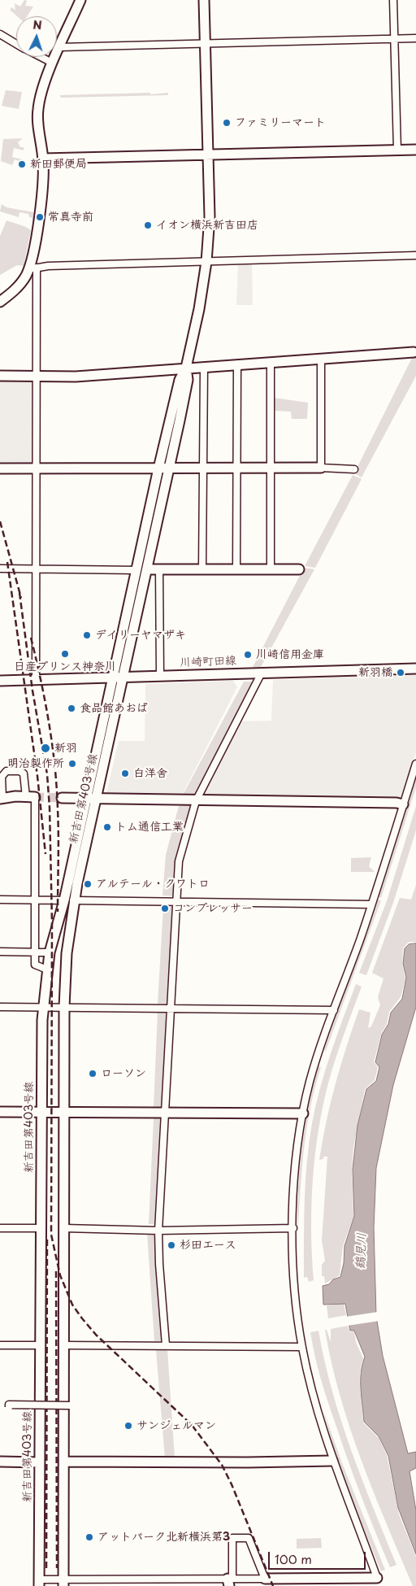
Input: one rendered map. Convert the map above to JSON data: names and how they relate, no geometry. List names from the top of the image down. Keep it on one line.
{"streets":{"street":["川崎町田線","新吉田第403号線"]},"crossings":[["川崎町田線","新吉田第403号線"]],"water":["鶴見川"],"places":["ファミリーマート","新田郵便局","常真寺前","イオン横浜新吉田店","デイリーヤマザキ","日産プリンス神奈川","川崎信用金庫","新羽橋","食品館あおば","新羽","明治製作所","白洋舍","トム通信工業","アルテール・クワトロ","コンプレッサー","ローソン","杉田エース","サンジェルマン","アットパーク北新横浜第3"],"scale_bar":"100 m","north":"top"}
